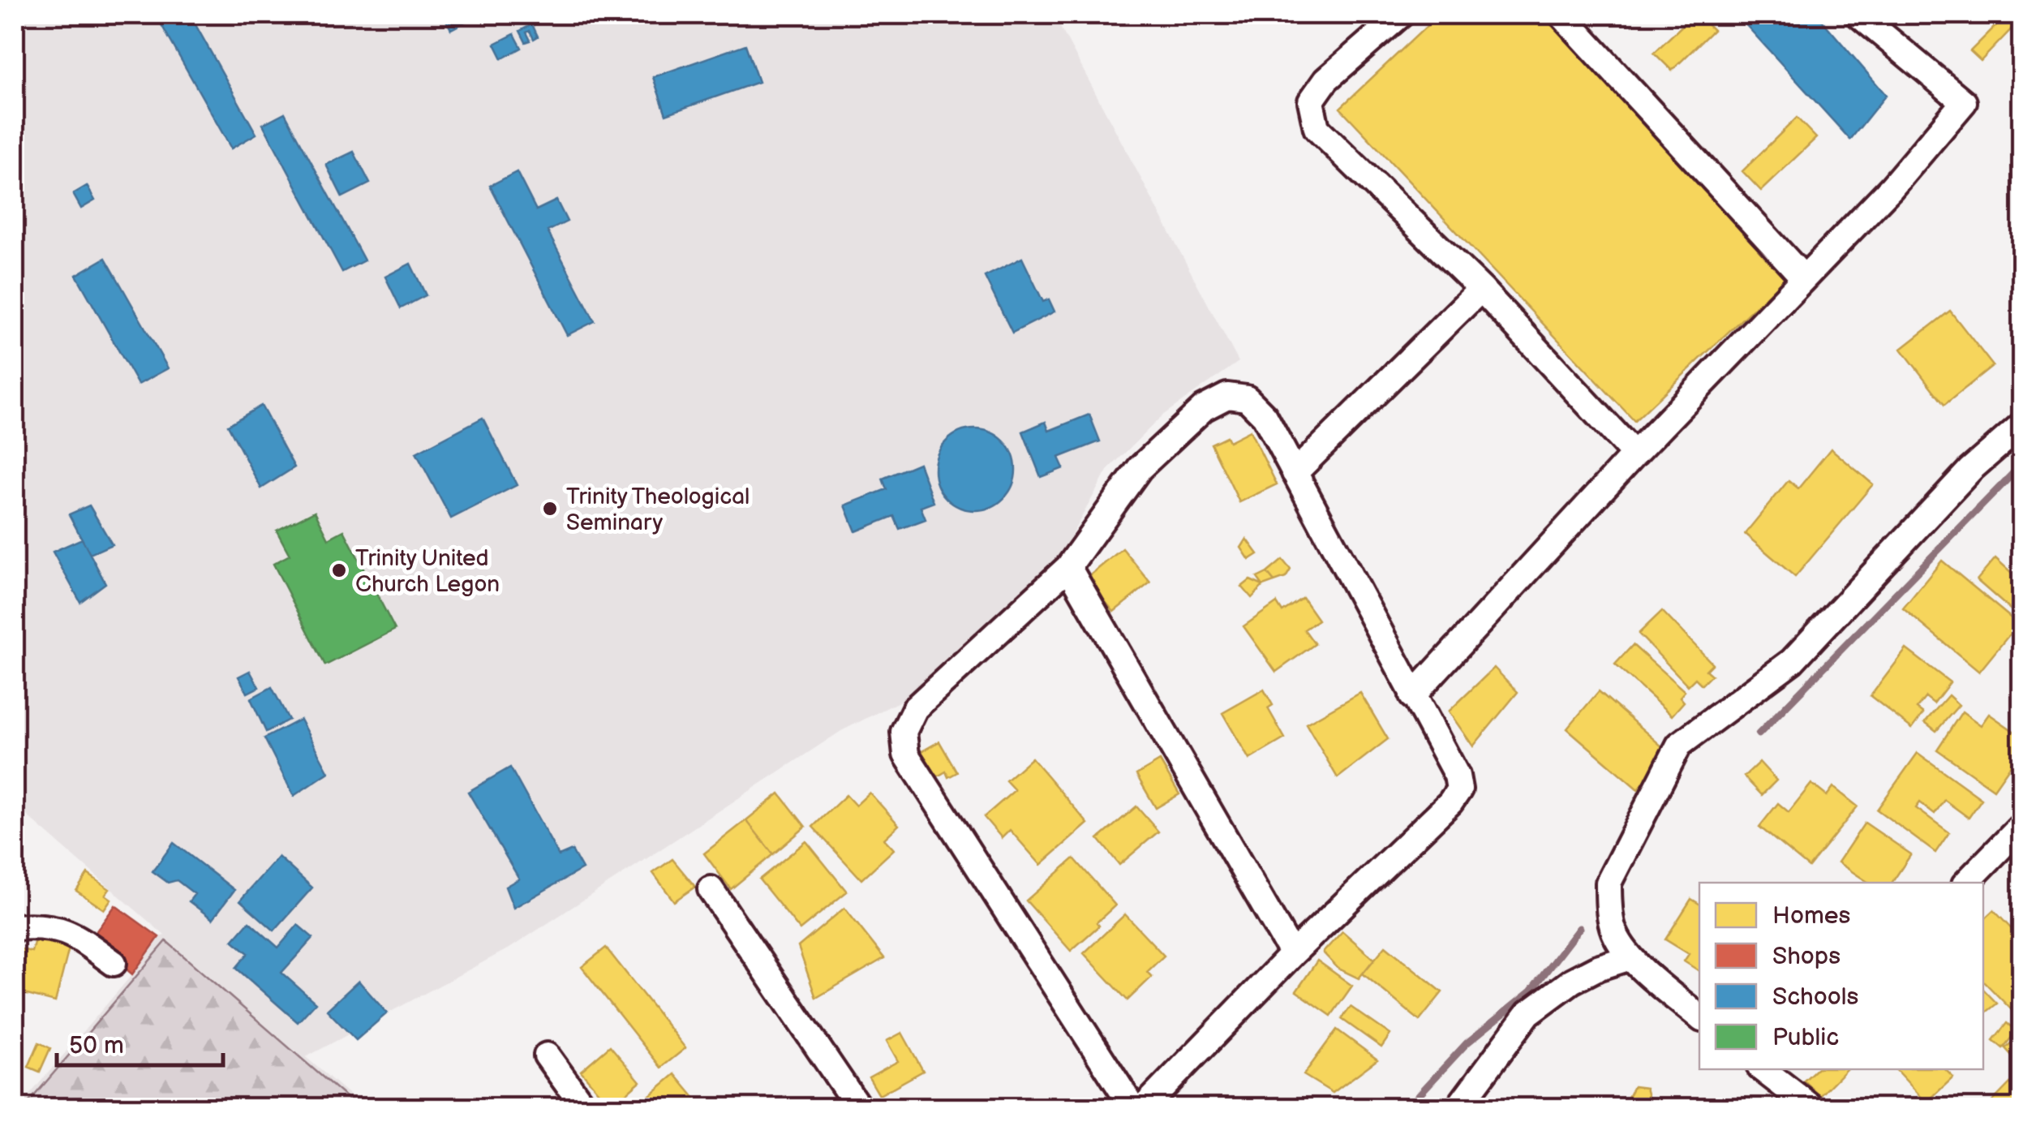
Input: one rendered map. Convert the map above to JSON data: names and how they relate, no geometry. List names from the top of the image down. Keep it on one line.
{"places":["Trinity Theological Seminary","Trinity United Church Legon"],"legend":["Homes","Shops","Schools","Public"],"scale_bar":"50 m"}
